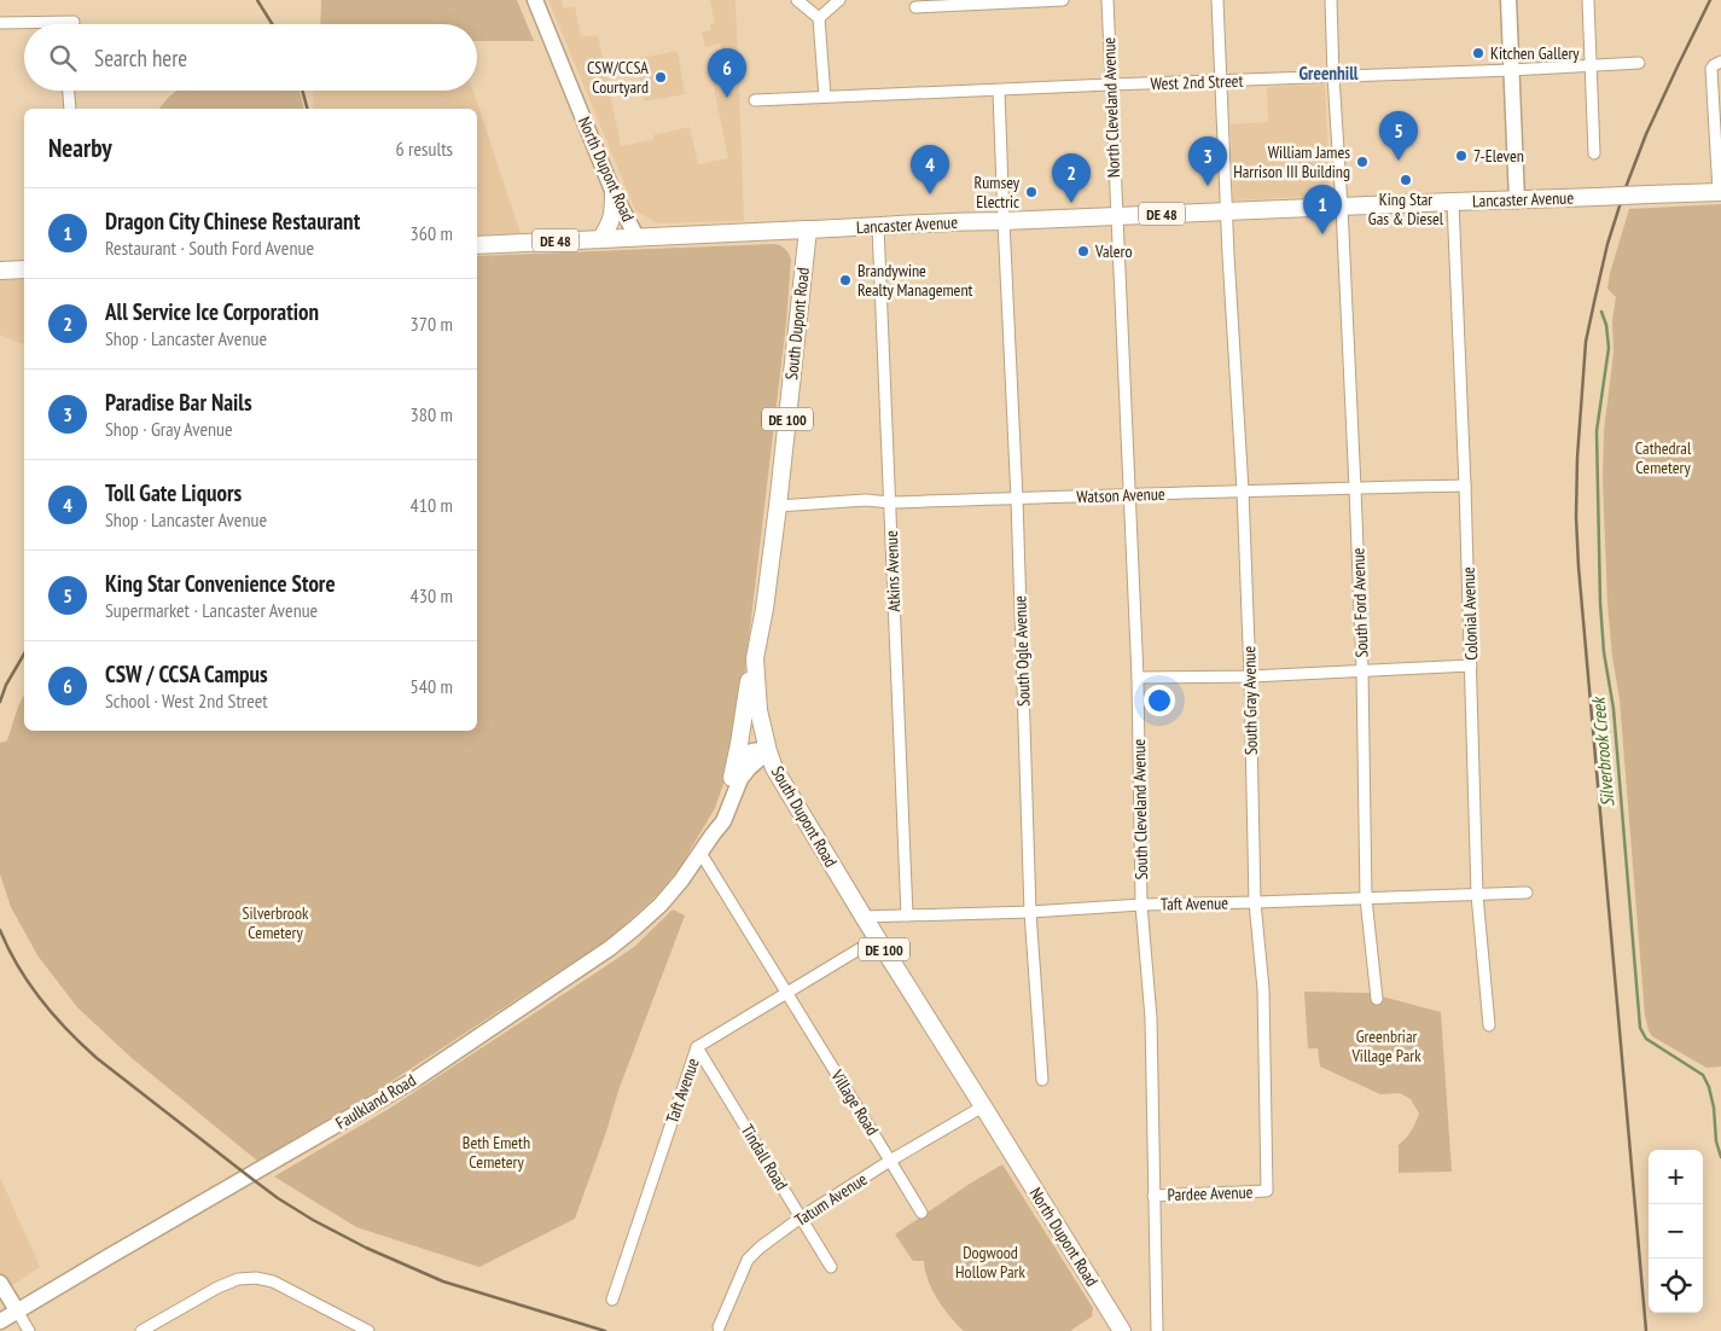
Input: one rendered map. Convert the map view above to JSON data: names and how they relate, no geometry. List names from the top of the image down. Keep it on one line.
{"streets":{"main road":["North Dupont Road","Lancaster Avenue","DE 48","South Dupont Road","DE 100","Faulkland Road"],"street":["West 2nd Street","North Cleveland Avenue","Watson Avenue","Atkins Avenue","South Ford Avenue","Colonial Avenue","South Ogle Avenue","South Gray Avenue","South Cleveland Avenue","Taft Avenue","Village Road","Tindall Road","Pardee Avenue","Tatum Avenue"]},"crossings":[["West 2nd Street","North Cleveland Avenue"],["West 2nd Street","South Ford Avenue"],["West 2nd Street","South Ogle Avenue"],["West 2nd Street","South Gray Avenue"],["North Cleveland Avenue","Lancaster Avenue"],["North Cleveland Avenue","South Cleveland Avenue"],["North Dupont Road","Lancaster Avenue"],["North Dupont Road","DE 48"],["North Dupont Road","South Dupont Road"],["Lancaster Avenue","DE 48"],["Lancaster Avenue","South Dupont Road"],["Lancaster Avenue","Atkins Avenue"],["Lancaster Avenue","South Ford Avenue"],["Lancaster Avenue","Colonial Avenue"],["Lancaster Avenue","South Ogle Avenue"],["Lancaster Avenue","South Gray Avenue"],["Lancaster Avenue","South Cleveland Avenue"],["South Dupont Road","Watson Avenue"],["South Dupont Road","Taft Avenue"],["South Dupont Road","Faulkland Road"],["South Dupont Road","Tatum Avenue"],["Watson Avenue","Atkins Avenue"],["Watson Avenue","South Ford Avenue"],["Watson Avenue","Colonial Avenue"],["Watson Avenue","South Ogle Avenue"],["Watson Avenue","South Gray Avenue"],["Watson Avenue","South Cleveland Avenue"],["Atkins Avenue","Taft Avenue"],["South Ford Avenue","Taft Avenue"],["Colonial Avenue","Taft Avenue"],["South Ogle Avenue","Taft Avenue"],["South Gray Avenue","Taft Avenue"],["South Gray Avenue","Pardee Avenue"],["South Cleveland Avenue","Taft Avenue"],["South Cleveland Avenue","Pardee Avenue"],["Taft Avenue","Village Road"],["Taft Avenue","Tindall Road"],["Faulkland Road","Village Road"],["Village Road","Tatum Avenue"],["Tindall Road","Tatum Avenue"]],"districts":["Greenhill"],"water":["Silverbrook Creek"],"parks":["Cathedral Cemetery","Silverbrook Cemetery","Greenbriar Village Park","Beth Emeth Cemetery","Dogwood Hollow Park"],"places":["Kitchen Gallery","CSW/CCSA Courtyard","7-Eleven","William James Harrison III Building","King Star Gas & Diesel","Rumsey Electric","Valero","Brandywine Realty Management"],"page":{"search":"Search here","pins":["6","5","3","4","2","1"],"heading":["Nearby","6 results"],"list":[{"mark":"1","name":"Dragon City Chinese Restaurant","note":"Restaurant · South Ford Avenue","value":"360 m"},{"mark":"2","name":"All Service Ice Corporation","note":"Shop · Lancaster Avenue","value":"370 m"},{"mark":"3","name":"Paradise Bar Nails","note":"Shop · Gray Avenue","value":"380 m"},{"mark":"4","name":"Toll Gate Liquors","note":"Shop · Lancaster Avenue","value":"410 m"},{"mark":"5","name":"King Star Convenience Store","note":"Supermarket · Lancaster Avenue","value":"430 m"},{"mark":"6","name":"CSW / CCSA Campus","note":"School · West 2nd Street","value":"540 m"}],"map_buttons":["+","−"]}}
